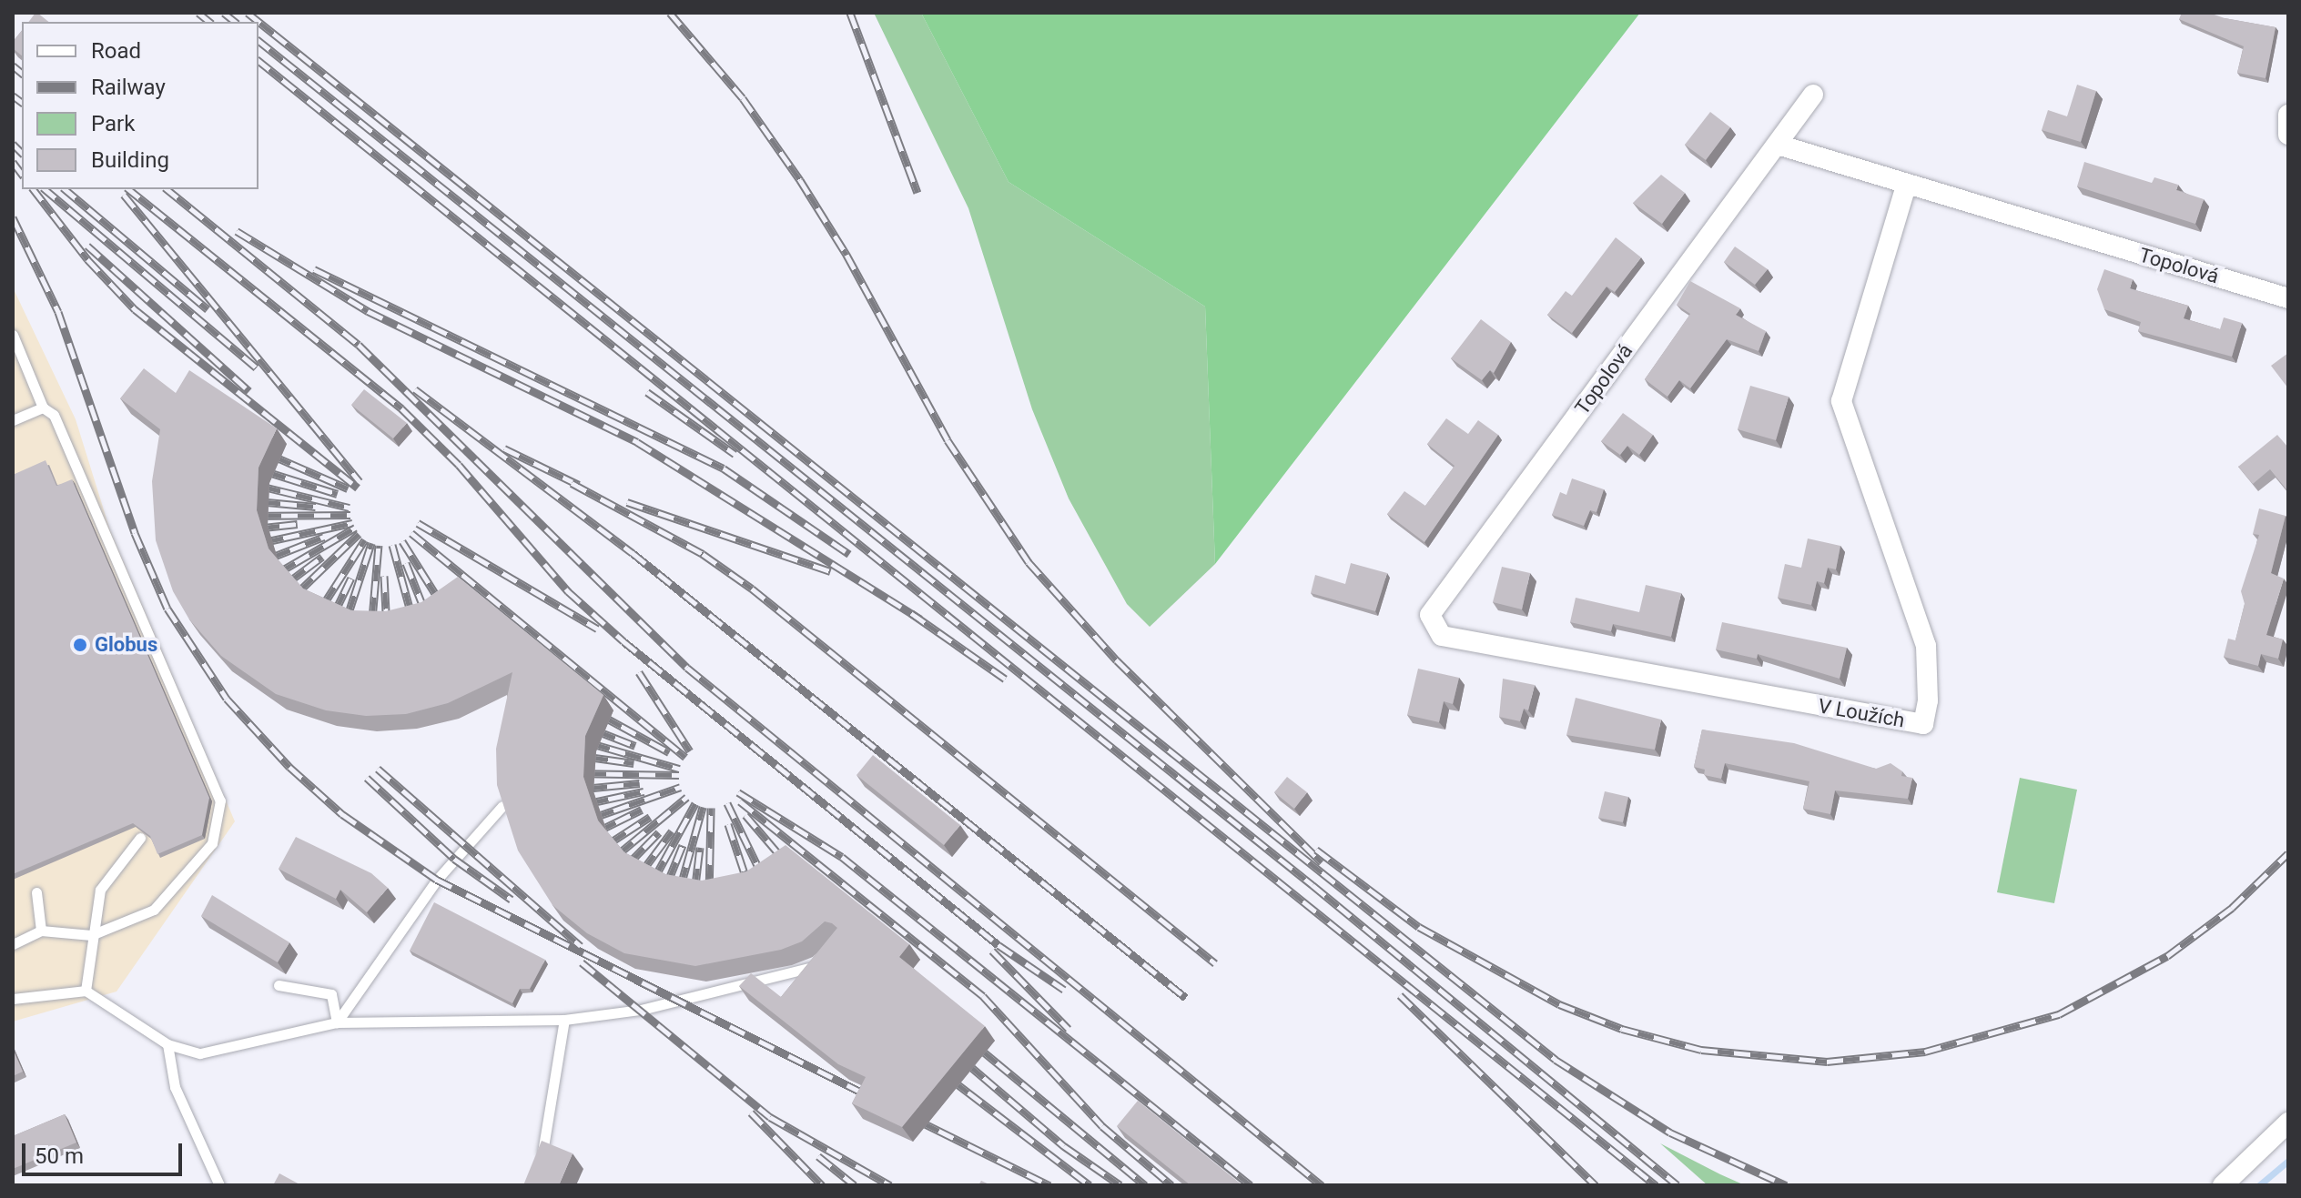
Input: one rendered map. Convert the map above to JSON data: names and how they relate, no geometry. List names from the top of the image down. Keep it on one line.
{"streets":{"street":["Topolová","V Loužích"]},"crossings":[["Topolová","V Loužích"]],"places":["Globus"],"legend":["Road","Railway","Park","Building"],"scale_bar":"50 m"}
